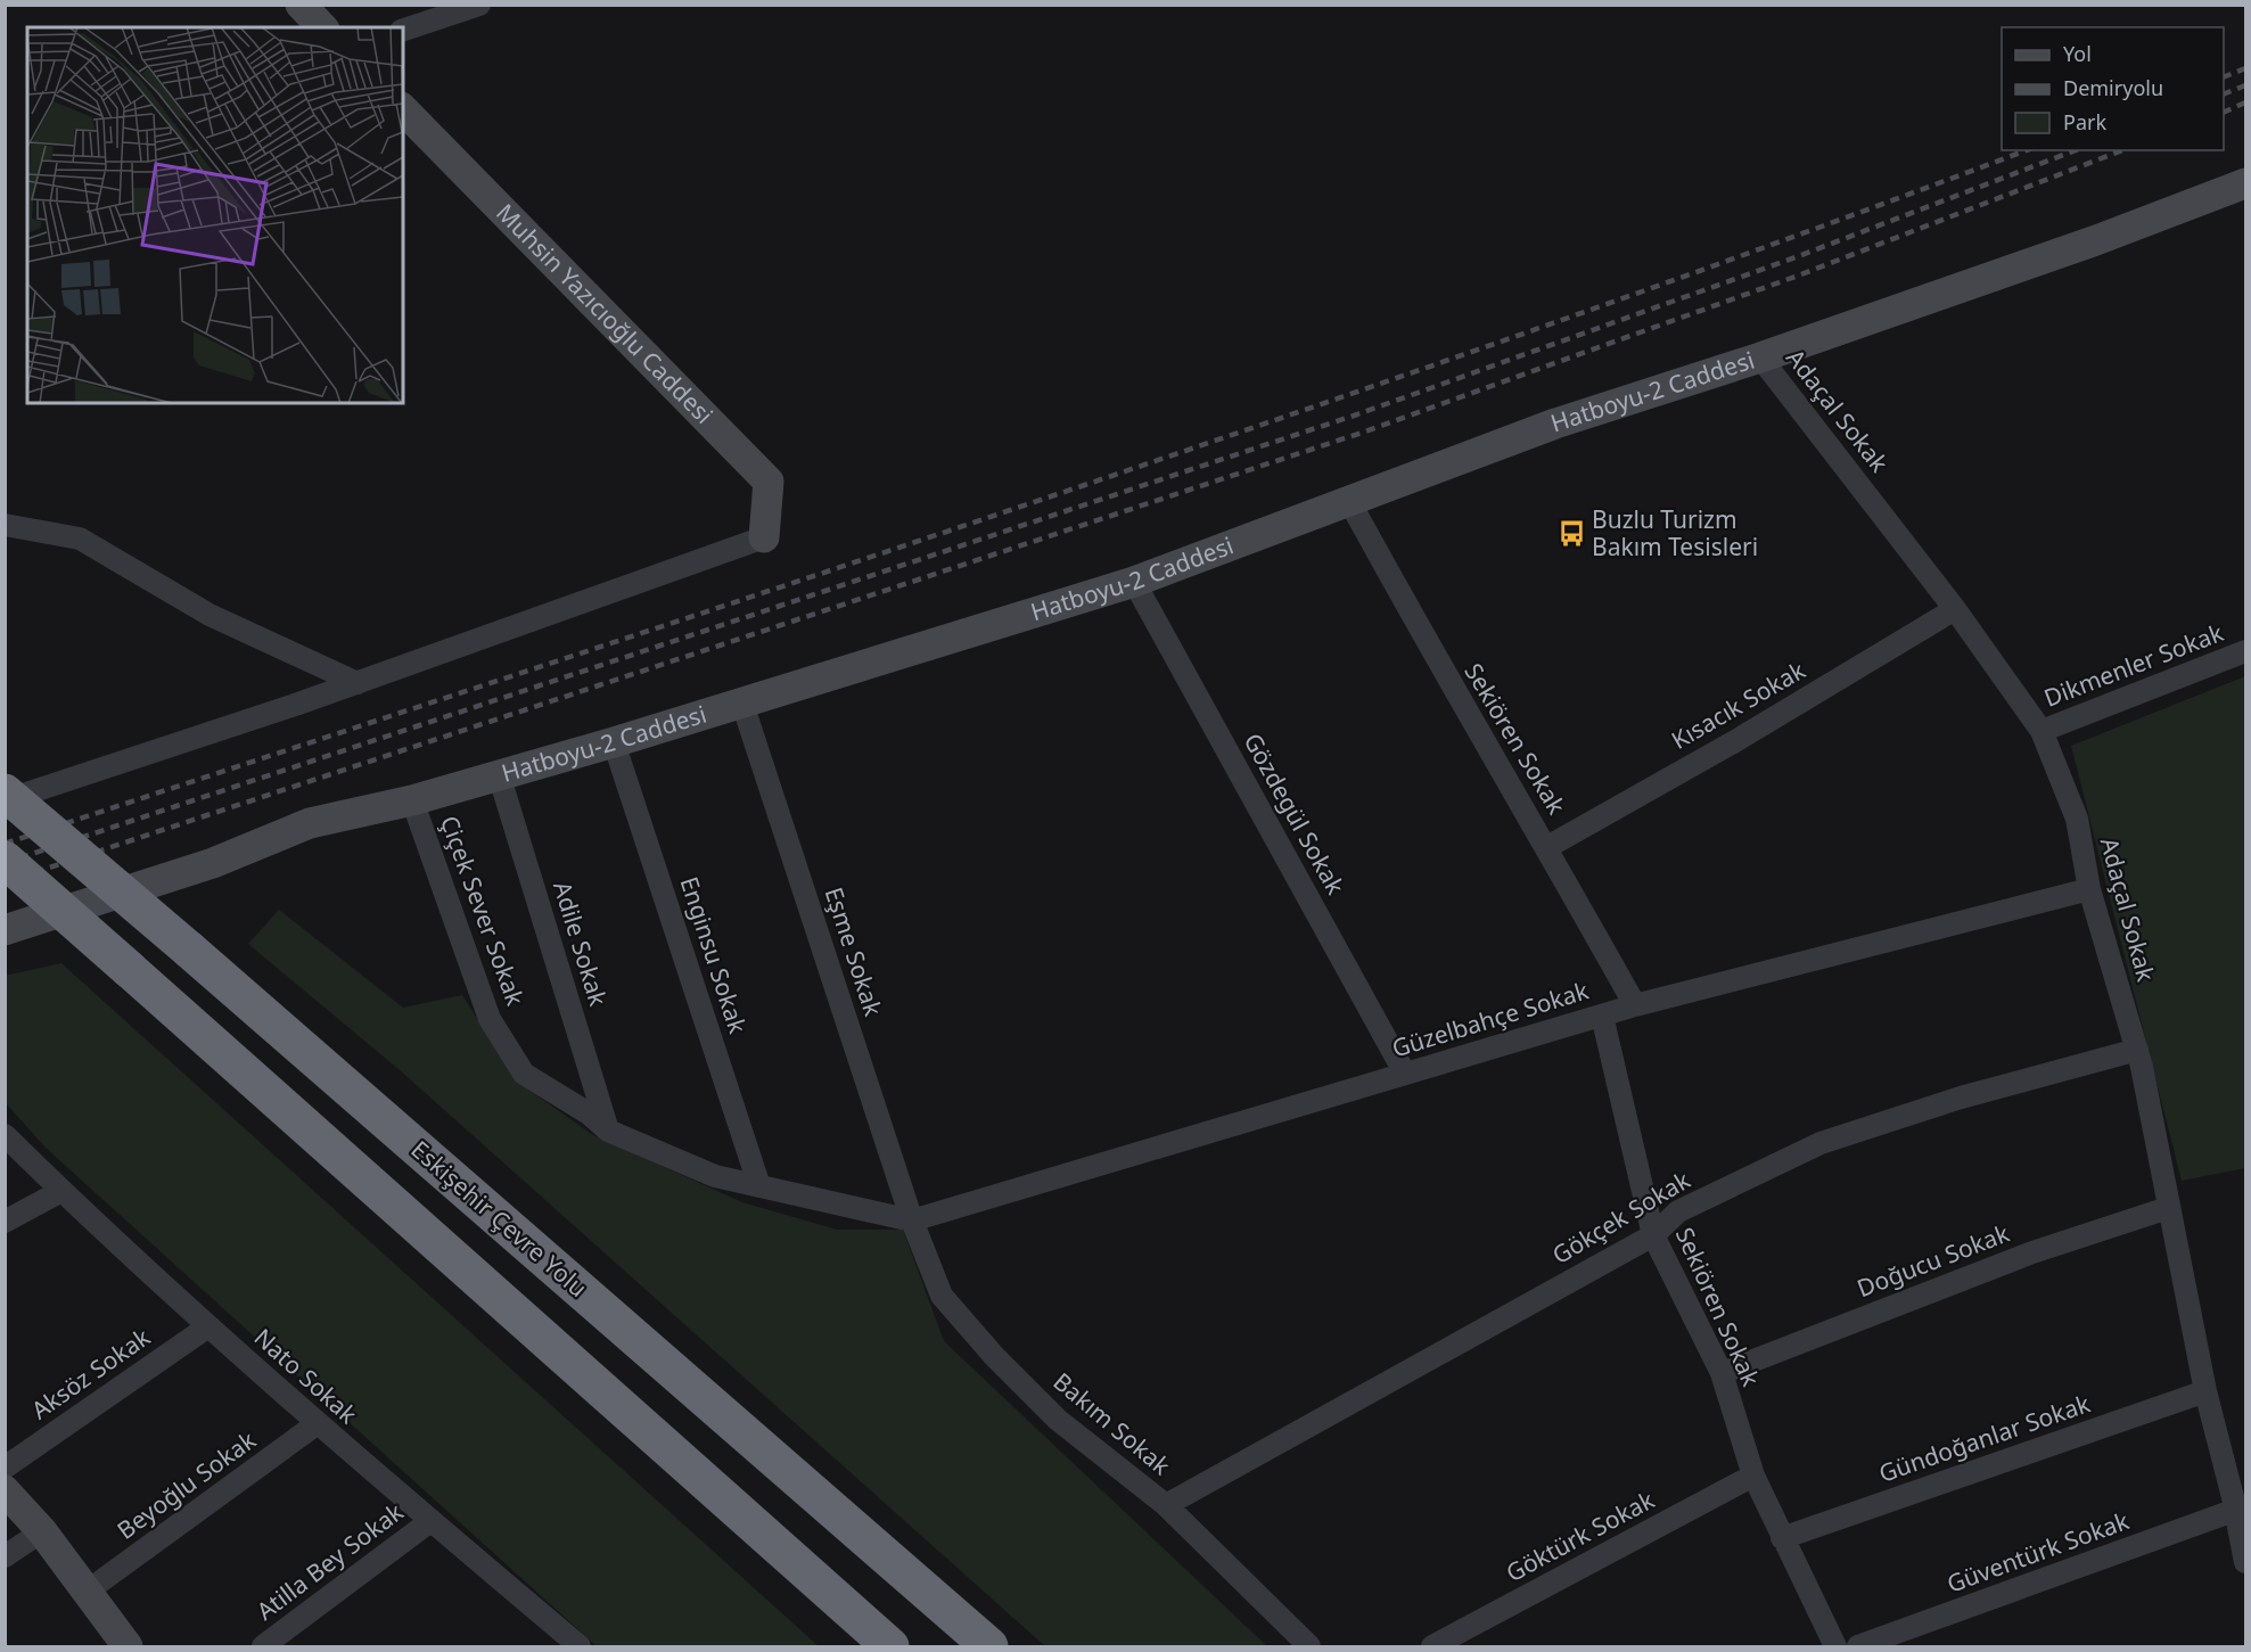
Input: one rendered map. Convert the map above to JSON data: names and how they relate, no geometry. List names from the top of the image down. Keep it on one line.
{"streets":{"highway":["Eskişehir Çevre Yolu"],"main road":["Muhsin Yazıcıoğlu Caddesi","Hatboyu-2 Caddesi"],"street":["Adaçal Sokak","Dikmenler Sokak","Kısacık Sokak","Sekiören Sokak","Gözdegül Sokak","Çiçek Sever Sokak","Adile Sokak","Eşme Sokak","Enginsu Sokak","Güzelbahçe Sokak","Gökçek Sokak","Doğucu Sokak","Aksöz Sokak","Nato Sokak","Bakım Sokak","Gündoğanlar Sokak","Beyoğlu Sokak","Göktürk Sokak","Güventürk Sokak","Atilla Bey Sokak"]},"crossings":[["Hatboyu-2 Caddesi","Adaçal Sokak"],["Hatboyu-2 Caddesi","Sekiören Sokak"],["Hatboyu-2 Caddesi","Gözdegül Sokak"],["Hatboyu-2 Caddesi","Çiçek Sever Sokak"],["Hatboyu-2 Caddesi","Adile Sokak"],["Hatboyu-2 Caddesi","Eşme Sokak"],["Hatboyu-2 Caddesi","Enginsu Sokak"],["Adaçal Sokak","Dikmenler Sokak"],["Adaçal Sokak","Kısacık Sokak"],["Adaçal Sokak","Güzelbahçe Sokak"],["Adaçal Sokak","Gökçek Sokak"],["Adaçal Sokak","Doğucu Sokak"],["Adaçal Sokak","Gündoğanlar Sokak"],["Adaçal Sokak","Güventürk Sokak"],["Kısacık Sokak","Sekiören Sokak"],["Sekiören Sokak","Güzelbahçe Sokak"],["Sekiören Sokak","Gökçek Sokak"],["Sekiören Sokak","Doğucu Sokak"],["Sekiören Sokak","Gündoğanlar Sokak"],["Sekiören Sokak","Göktürk Sokak"],["Gözdegül Sokak","Güzelbahçe Sokak"],["Çiçek Sever Sokak","Adile Sokak"],["Eşme Sokak","Güzelbahçe Sokak"],["Eşme Sokak","Bakım Sokak"],["Güzelbahçe Sokak","Bakım Sokak"],["Gökçek Sokak","Bakım Sokak"],["Aksöz Sokak","Nato Sokak"],["Nato Sokak","Beyoğlu Sokak"],["Nato Sokak","Atilla Bey Sokak"]],"places":{"bus stop":["Buzlu Turizm Bakım Tesisleri"]},"legend":["Yol","Demiryolu","Park"]}
